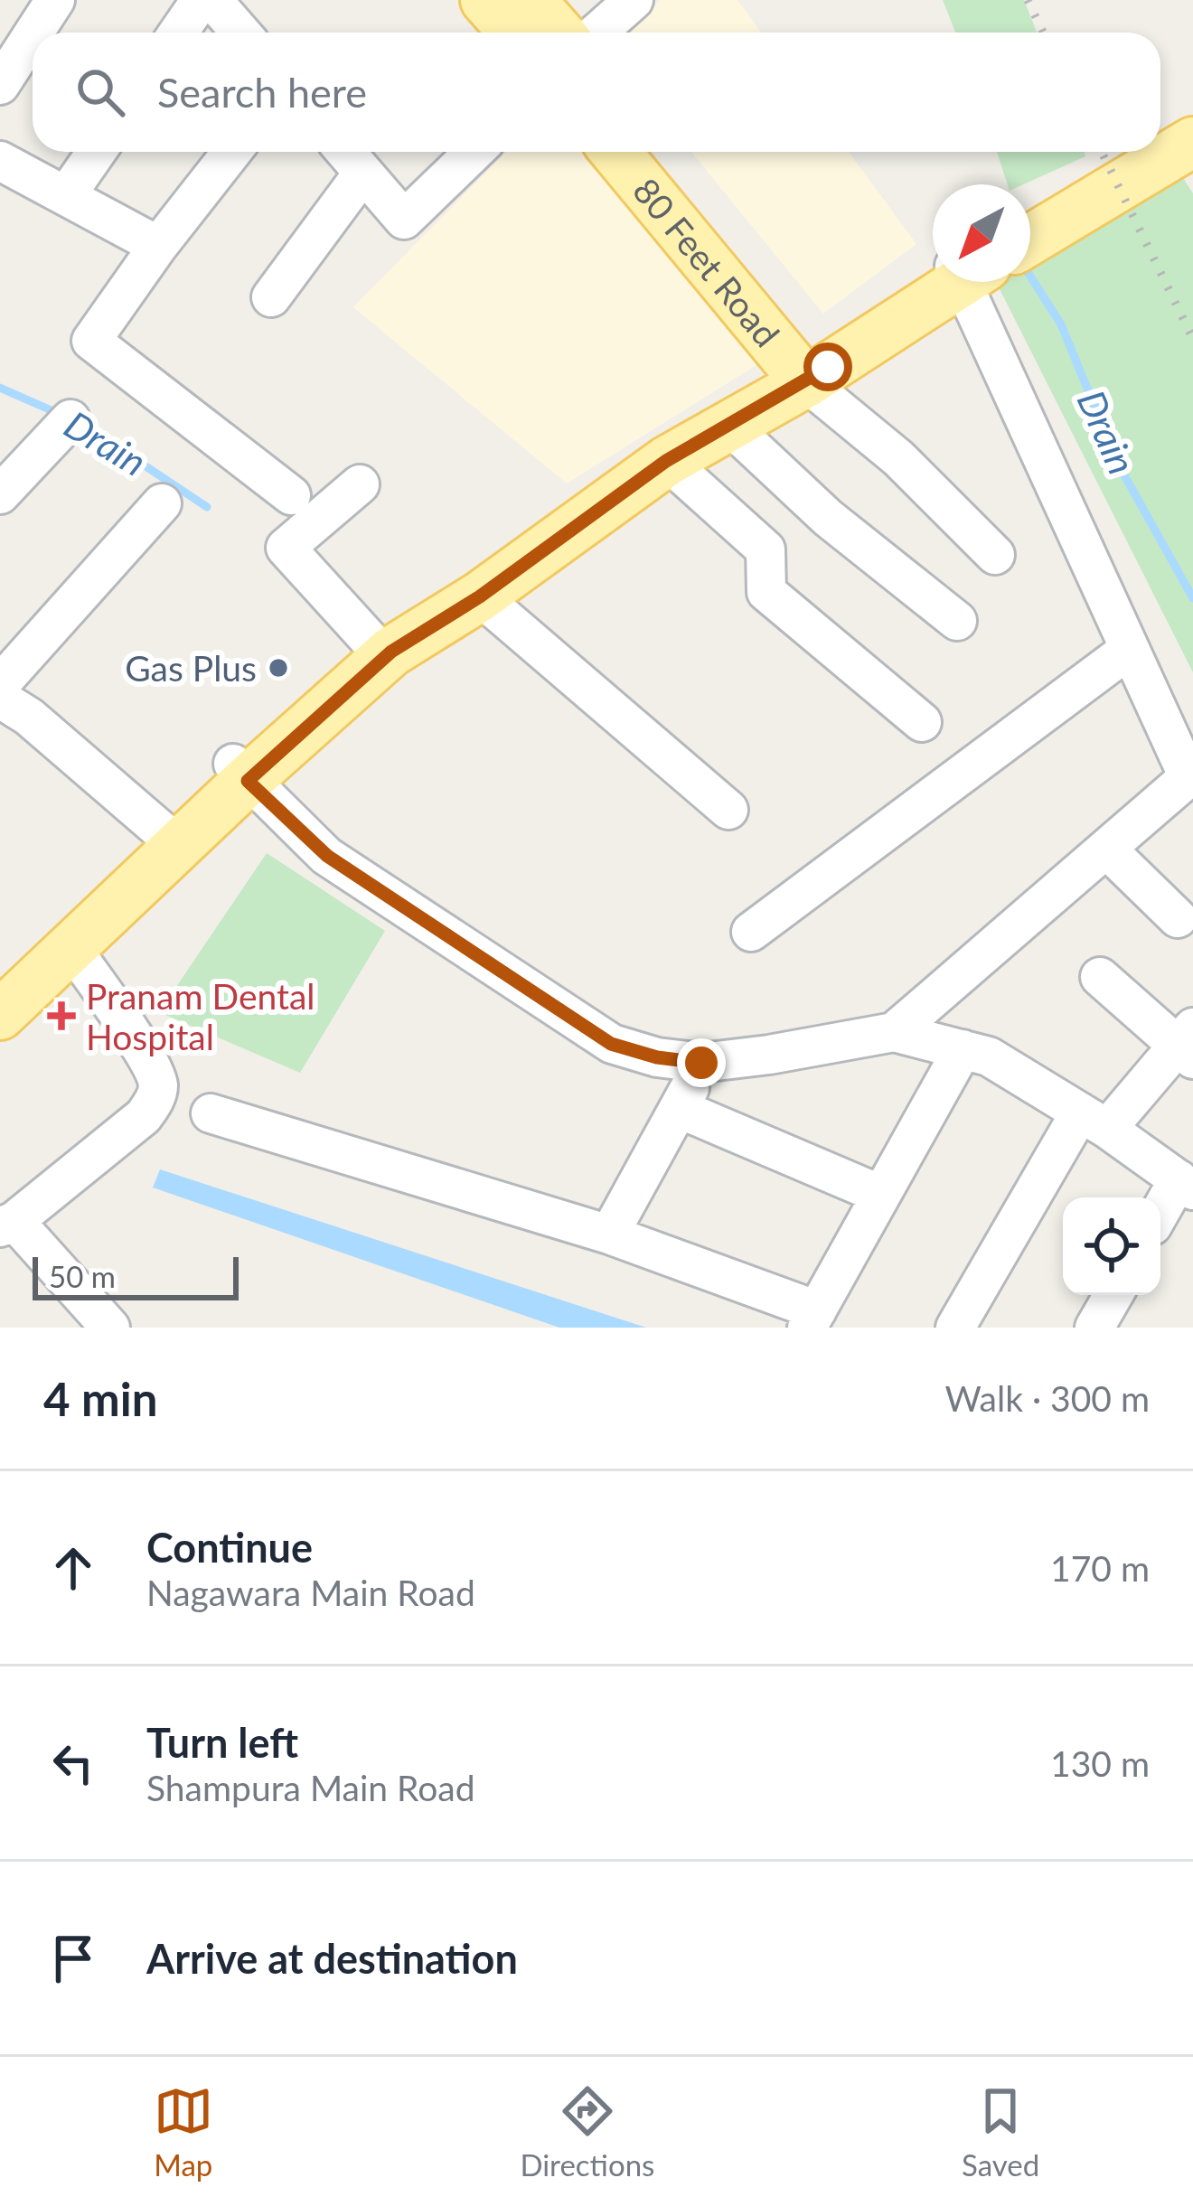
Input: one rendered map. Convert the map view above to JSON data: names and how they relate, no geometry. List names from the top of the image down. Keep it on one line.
{"streets":{"main road":["80 Feet Road"]},"water":["Drain"],"places":{"other":["Gas Plus"],"health":["Pranam Dental Hospital"]},"scale_bar":"50 m","north":"bottom left","page":{"search":"Search here","scale":"50 m","heading":["4 min","Walk · 300 m"],"list":[["Continue","Nagawara Main Road","170 m"],["Turn left","Shampura Main Road","130 m"],"Arrive at destination"],"nav":["Map","Directions","Saved"]}}
